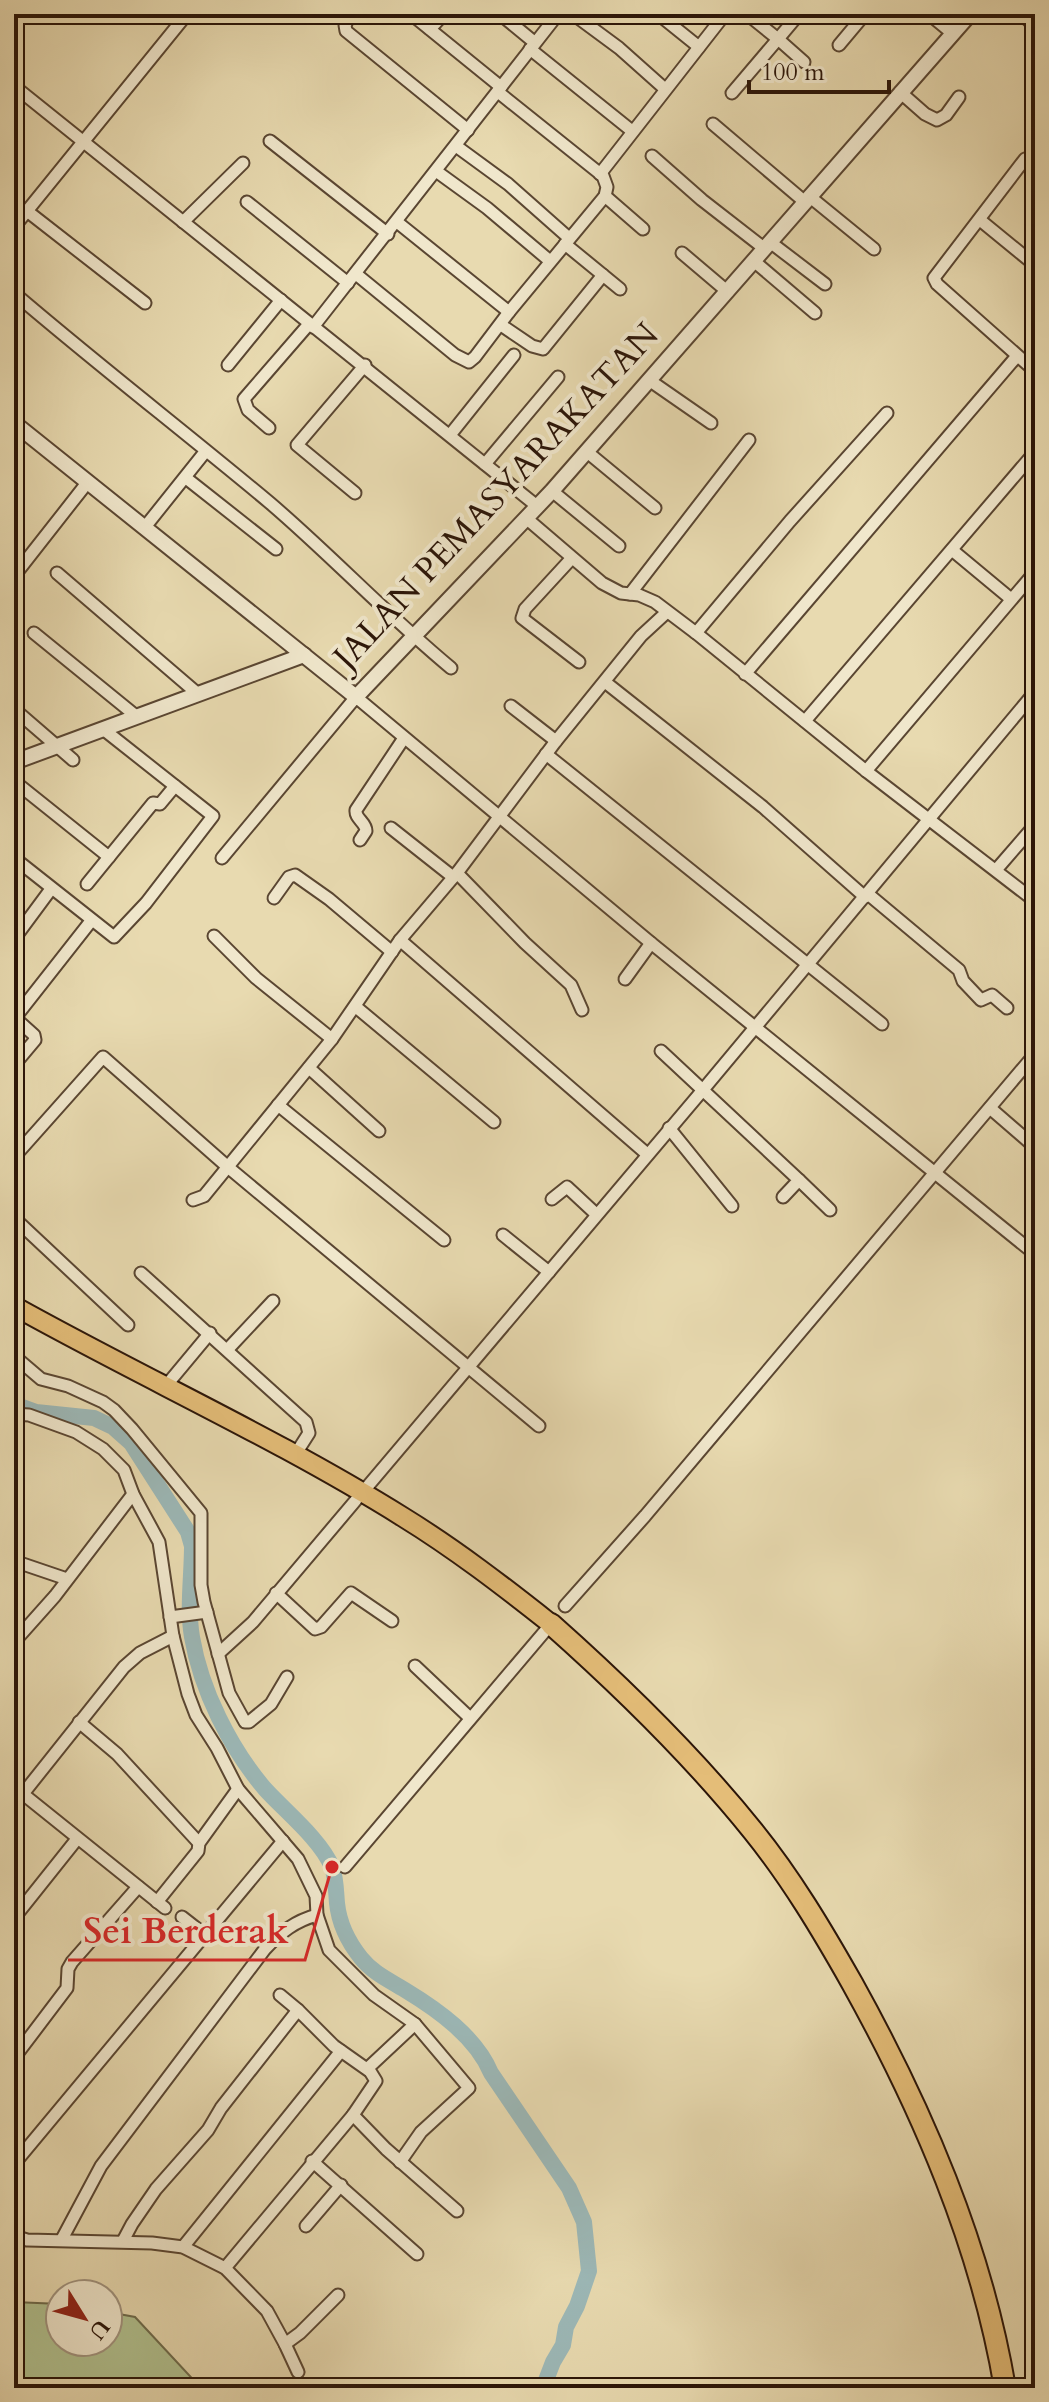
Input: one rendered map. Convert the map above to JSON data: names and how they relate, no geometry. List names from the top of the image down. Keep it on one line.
{"streets":{"street":["JALAN PEMASYARAKATAN"]},"places":["Sei Berderak"],"scale_bar":"100 m","north":"bottom right"}
